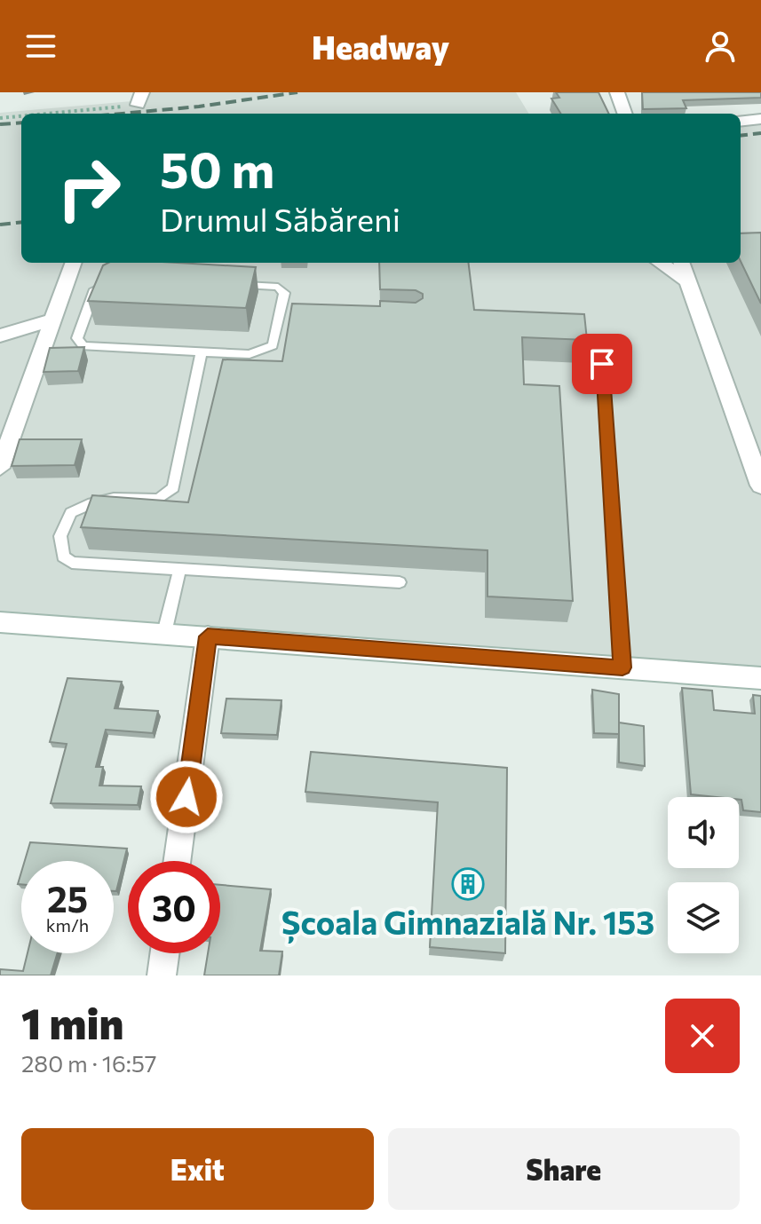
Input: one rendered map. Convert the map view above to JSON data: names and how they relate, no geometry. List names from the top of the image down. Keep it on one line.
{"places":{"building":["Școala Gimnazială Nr. 153"]},"page":{"header":"Headway","turn":["50 m","Drumul Săbăreni"],"speed":"25 km/h","limit":"30","heading":["1 min","280 m · 16:57"],"buttons":["Exit","Share"]}}
